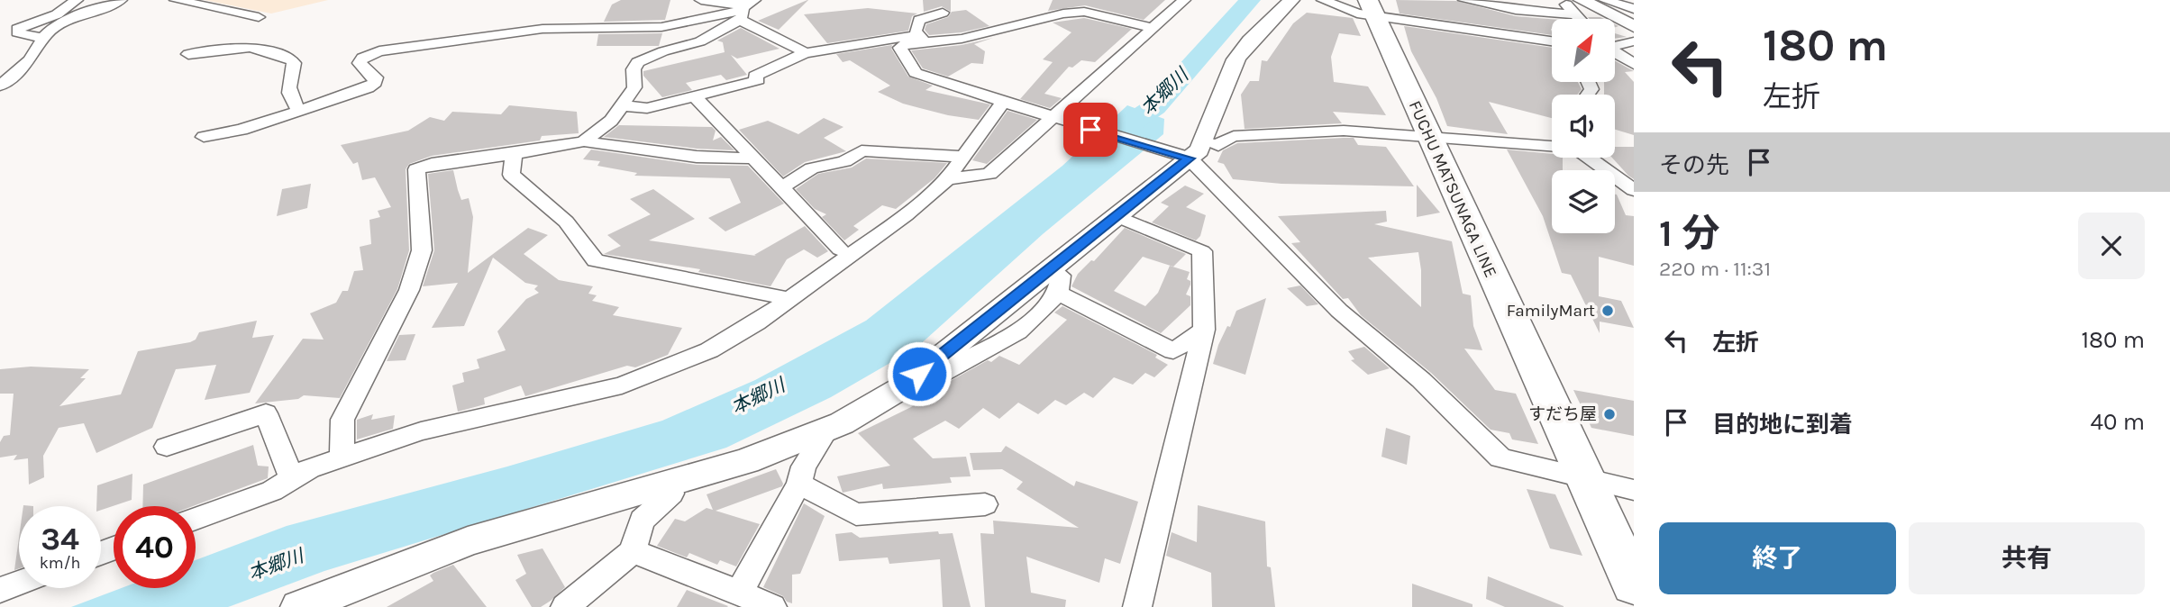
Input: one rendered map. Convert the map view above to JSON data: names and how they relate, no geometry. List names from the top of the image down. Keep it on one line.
{"streets":{"main road":["FUCHU MATSUNAGA LINE"]},"water":["本郷川"],"places":["FamilyMart","すだち屋"],"north":"top right","page":{"turn":["180 m","左折"],"then":"その先","heading":["1 分","220 m · 11:31"],"list":[{"name":"左折","value":"180 m"},{"name":"目的地に到着","value":"40 m"}],"speed":"34 km/h","limit":"40","buttons":["終了","共有"]}}
